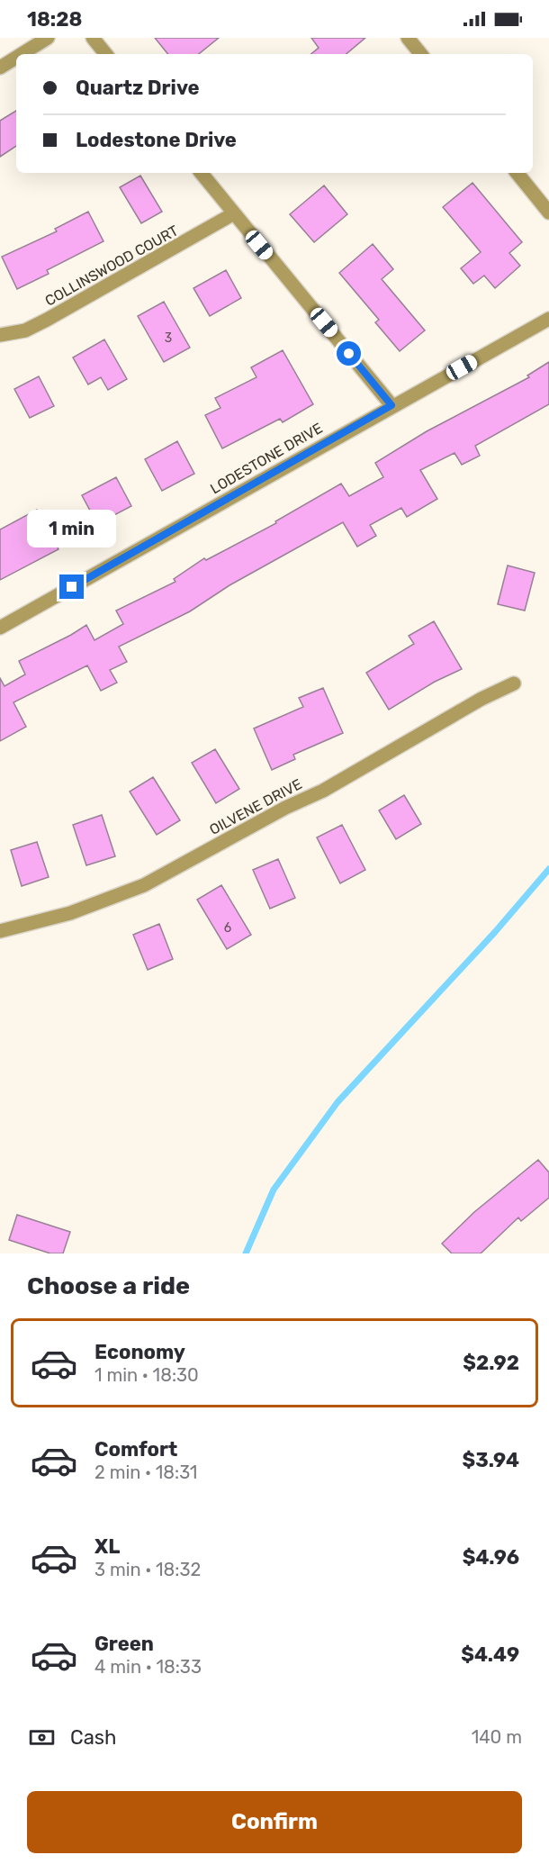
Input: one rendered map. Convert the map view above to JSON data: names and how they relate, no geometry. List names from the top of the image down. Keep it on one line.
{"streets":{"street":["COLLINSWOOD COURT","LODESTONE DRIVE","OILVENE DRIVE"]},"house_numbers":["3","6"],"page":{"status":"18:28","banner":["Quartz Drive","Lodestone Drive"],"bubble":"1 min","heading":"Choose a ride","list":[{"name":"Economy","note":"1 min · 18:30","value":"$2.92"},{"name":"Comfort","note":"2 min · 18:31","value":"$3.94"},{"name":"XL","note":"3 min · 18:32","value":"$4.96"},{"name":"Green","note":"4 min · 18:33","value":"$4.49"}],"pay":["Cash","140 m"],"buttons":"Confirm"}}
